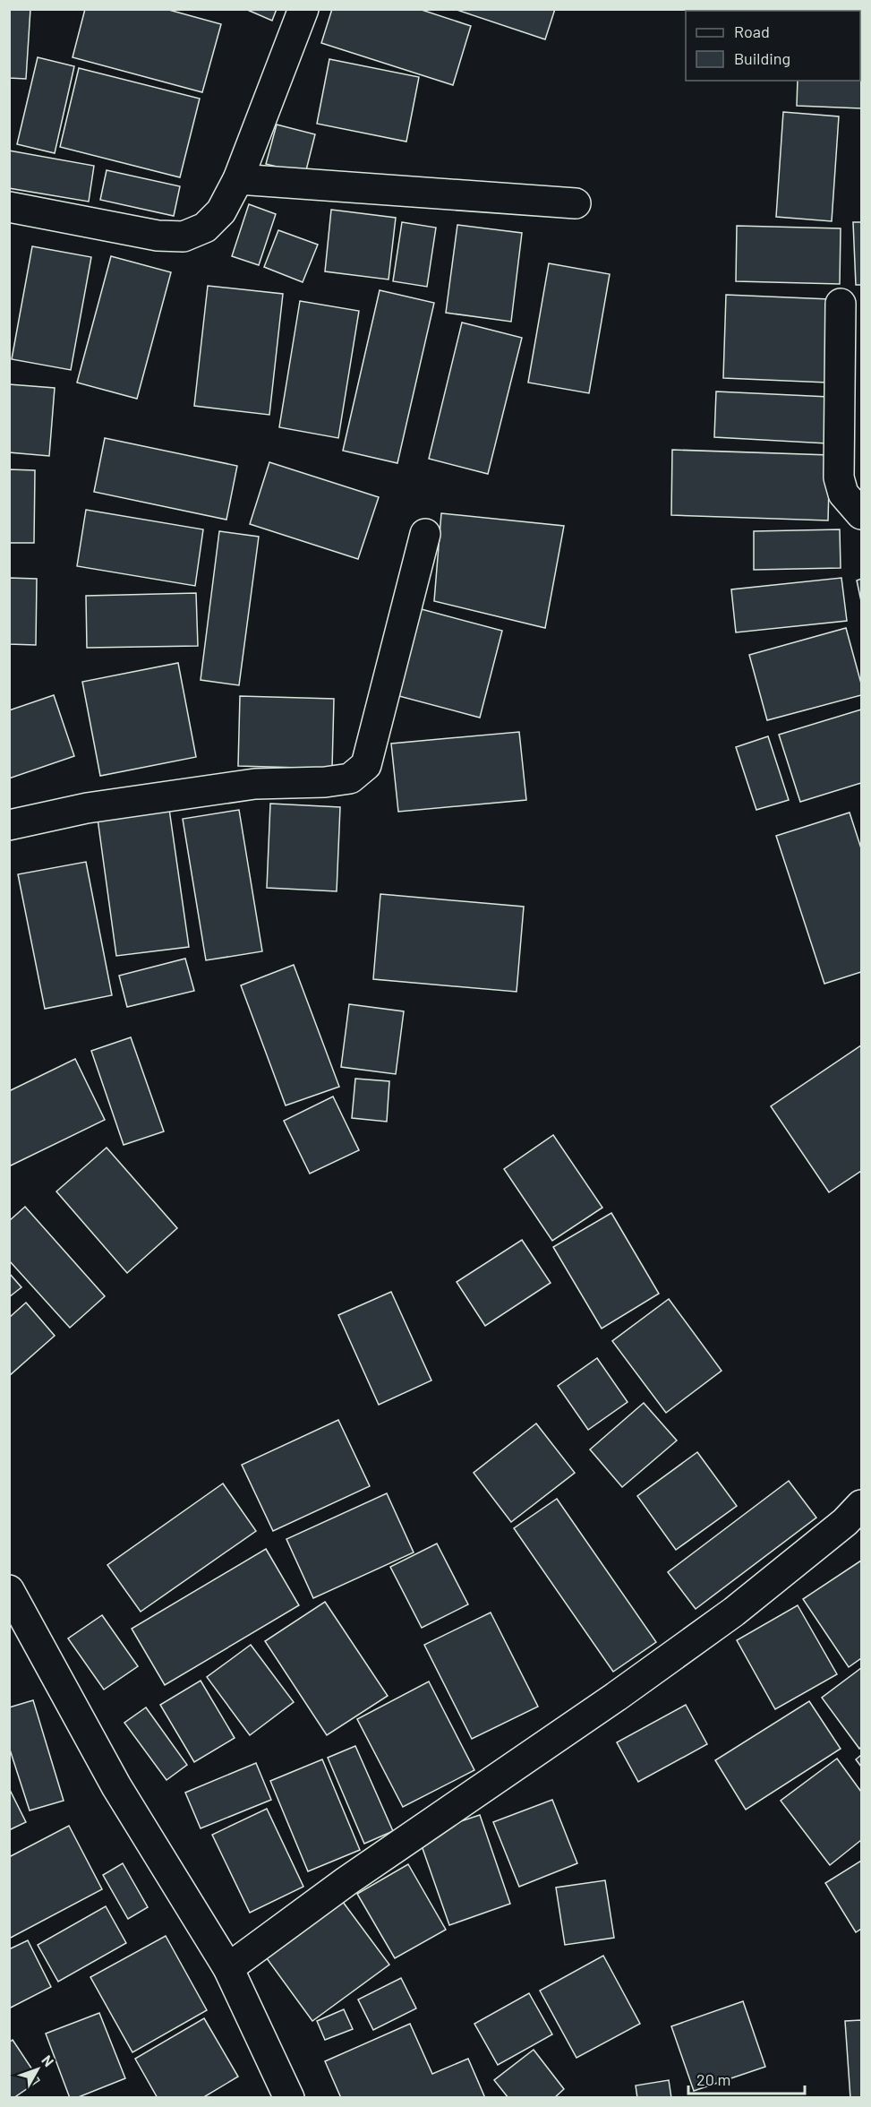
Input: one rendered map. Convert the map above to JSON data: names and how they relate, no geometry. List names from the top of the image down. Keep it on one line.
{"legend":["Road","Building"],"scale_bar":"20 m","north":"top right"}
